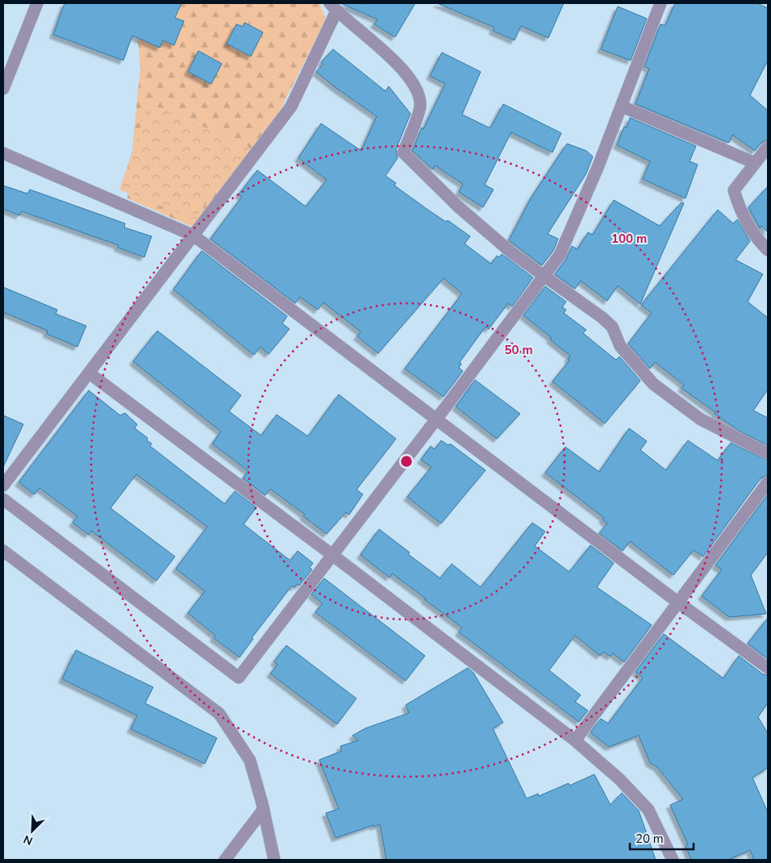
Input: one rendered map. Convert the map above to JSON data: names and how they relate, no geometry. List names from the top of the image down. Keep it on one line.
{"scale_bar":"20 m","north":"bottom left","rings":["100 m","50 m"]}
